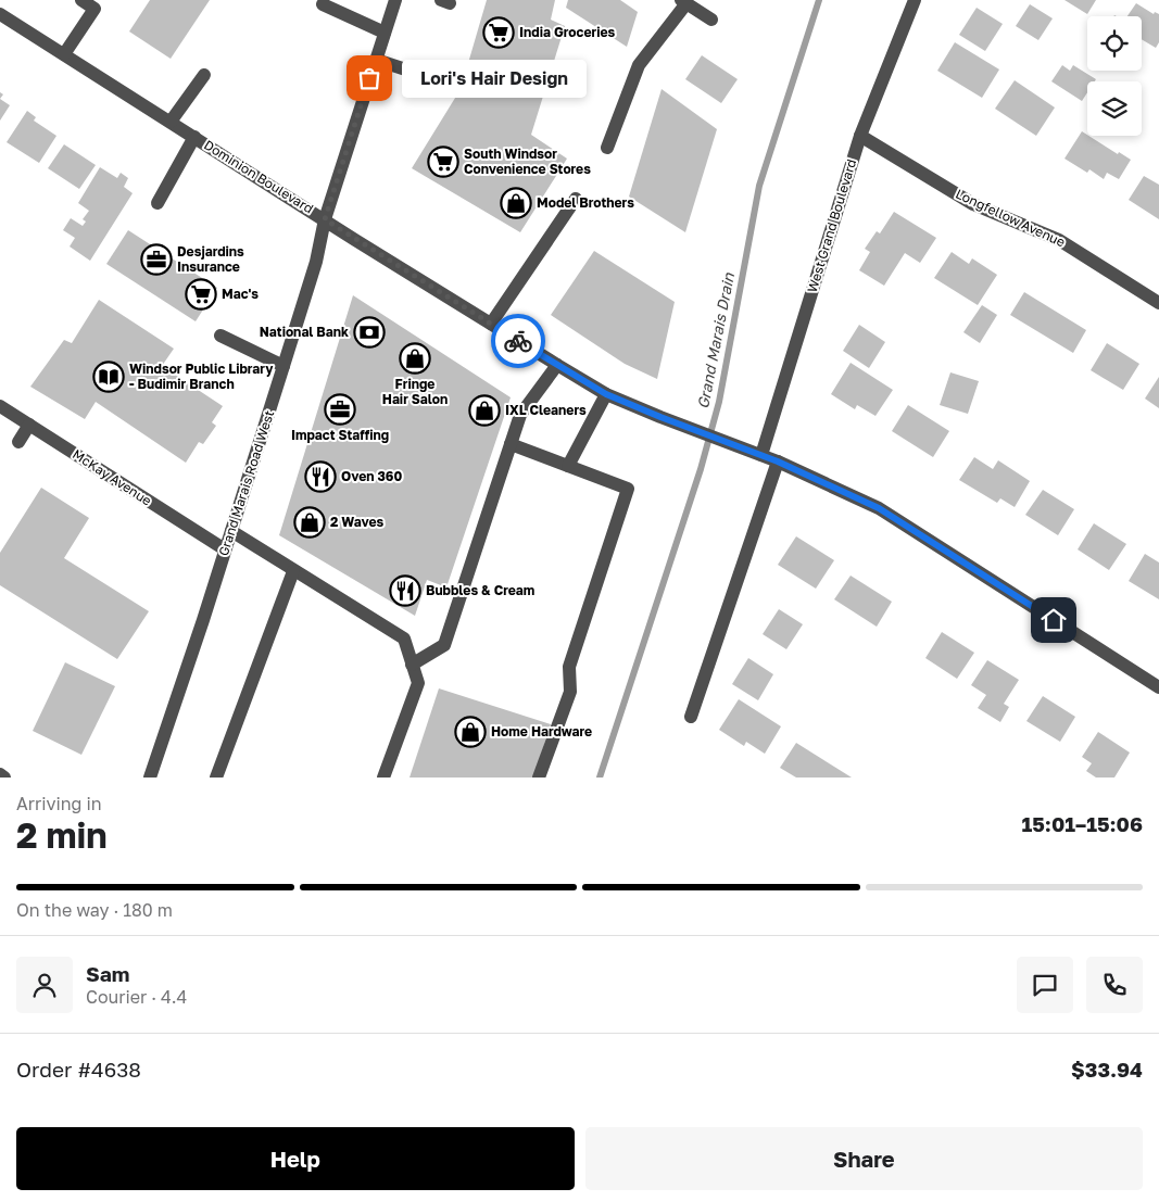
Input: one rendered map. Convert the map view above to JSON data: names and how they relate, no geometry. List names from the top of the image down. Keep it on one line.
{"streets":{"street":["Dominion Boulevard","Longfellow Avenue","West Grand Boulevard","McKay Avenue","Grand Marais Road West"]},"crossings":[["Dominion Boulevard","West Grand Boulevard"],["Dominion Boulevard","Grand Marais Road West"],["Longfellow Avenue","West Grand Boulevard"],["McKay Avenue","Grand Marais Road West"]],"water":["Grand Marais Drain"],"places":{"supermarket":["India Groceries","South Windsor Convenience Stores","Mac's"],"other":["Lori's Hair Design"],"shop":["Model Brothers","Fringe Hair Salon","IXL Cleaners","2 Waves","Home Hardware"],"office":["Desjardins Insurance","Impact Staffing"],"bank":["National Bank"],"library":["Windsor Public Library - Budimir Branch"],"restaurant":["Oven 360","Bubbles & Cream"]},"page":{"bubble":"Lori's Hair Design","heading":["2 min","Arriving in","15:01–15:06"],"panel":["Sam","Courier · 4.4","Order #4638","$33.94"],"bar":"On the way · 180 m","buttons":["Help","Share"]}}
